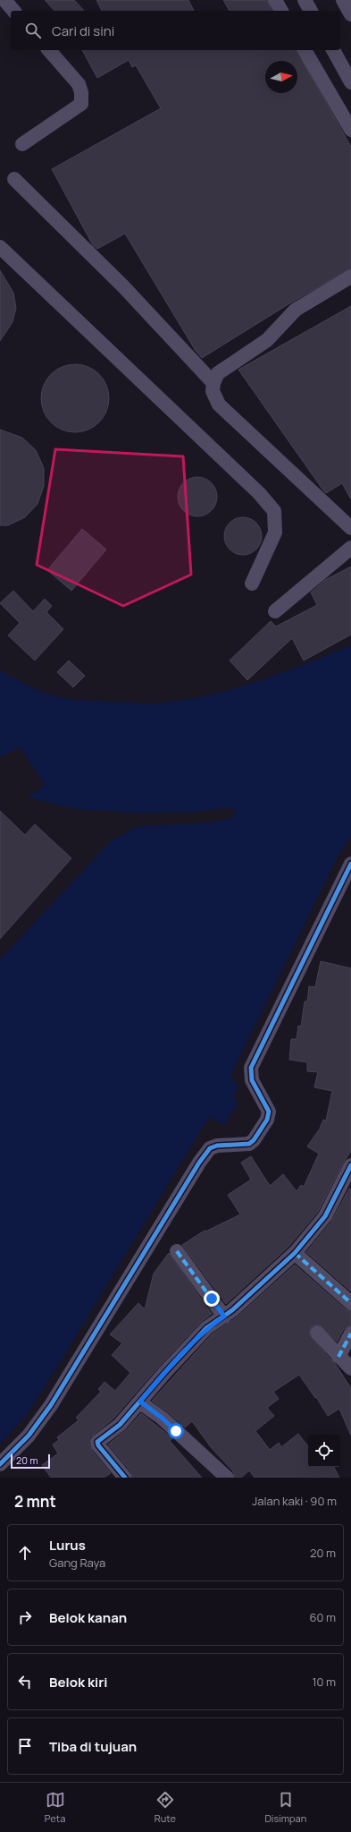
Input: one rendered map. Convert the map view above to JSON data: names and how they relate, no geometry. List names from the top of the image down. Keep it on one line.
{"scale_bar":"20 m","north":"right","page":{"search":"Cari di sini","scale":"20 m","heading":["2 mnt","Jalan kaki · 90 m"],"list":[["Lurus","Gang Raya","20 m"],["Belok kanan","60 m"],["Belok kiri","10 m"],"Tiba di tujuan"],"nav":["Peta","Rute","Disimpan"]}}
